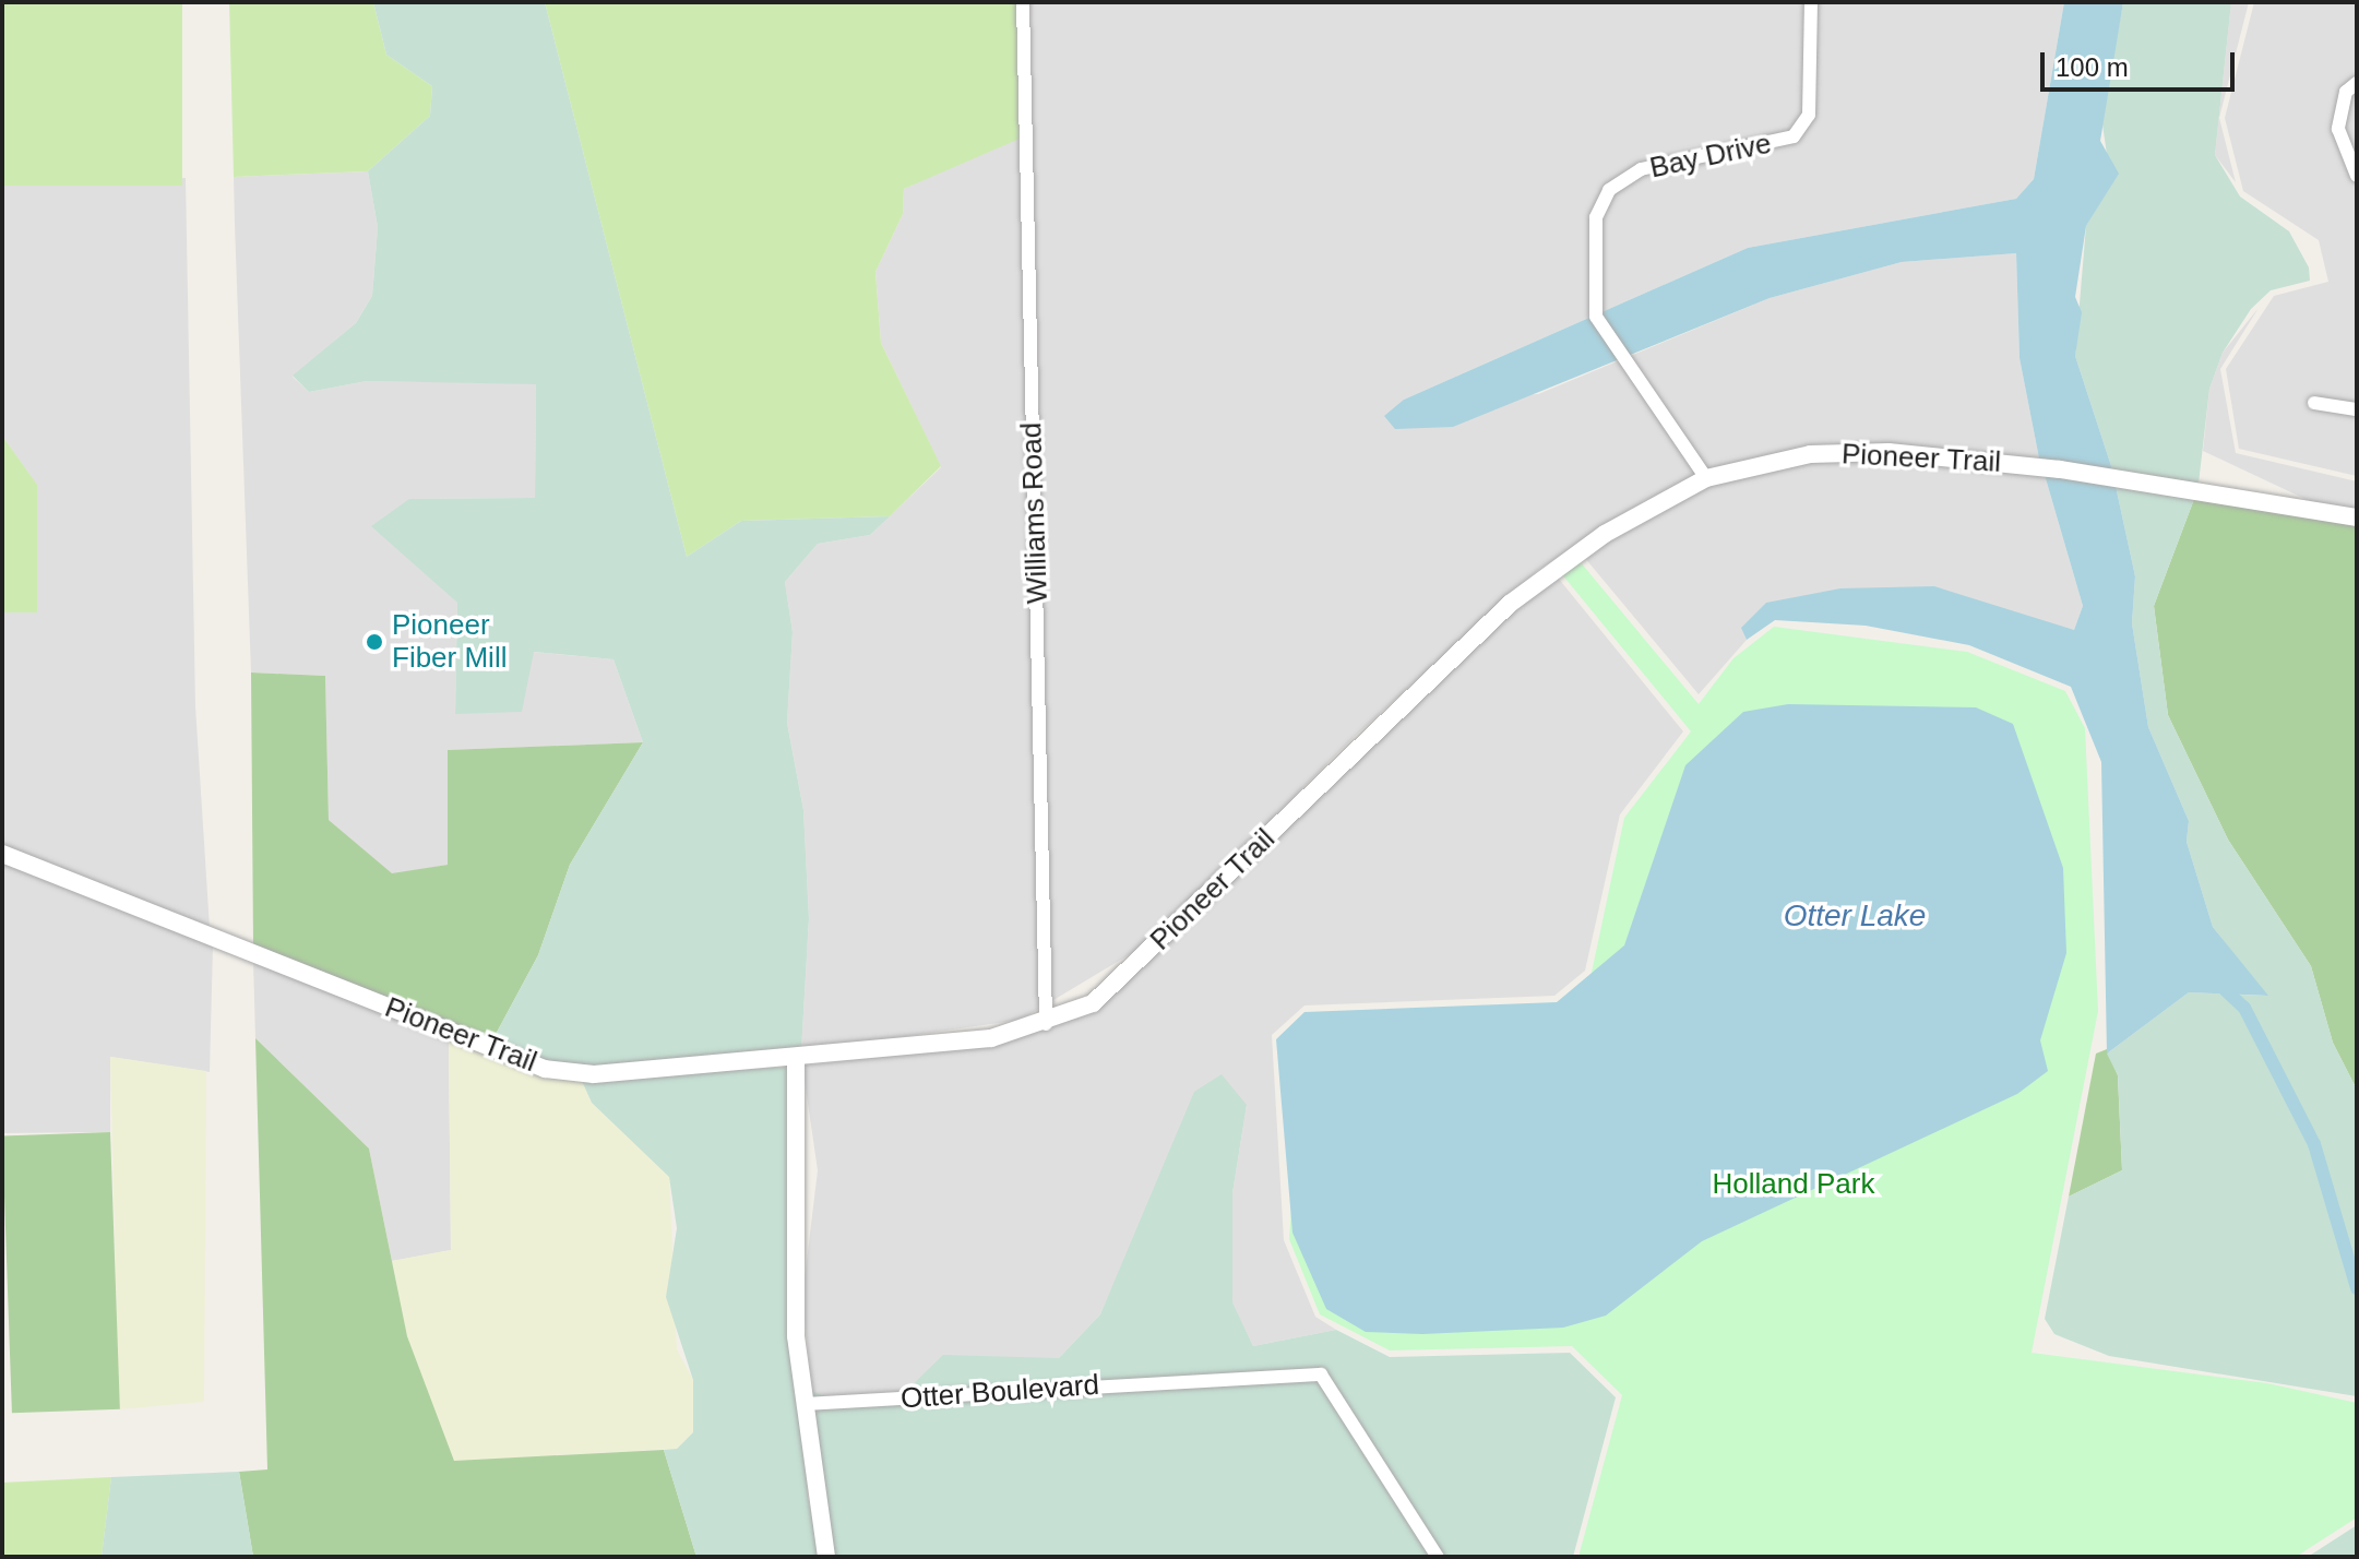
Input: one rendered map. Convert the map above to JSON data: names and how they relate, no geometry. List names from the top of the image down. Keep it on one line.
{"streets":{"street":["Bay Drive","Pioneer Trail","Williams Road","Otter Boulevard"]},"crossings":[["Bay Drive","Pioneer Trail"],["Pioneer Trail","Williams Road"]],"water":["Otter Lake"],"parks":["Holland Park"],"places":["Pioneer Fiber Mill"],"scale_bar":"100 m"}
